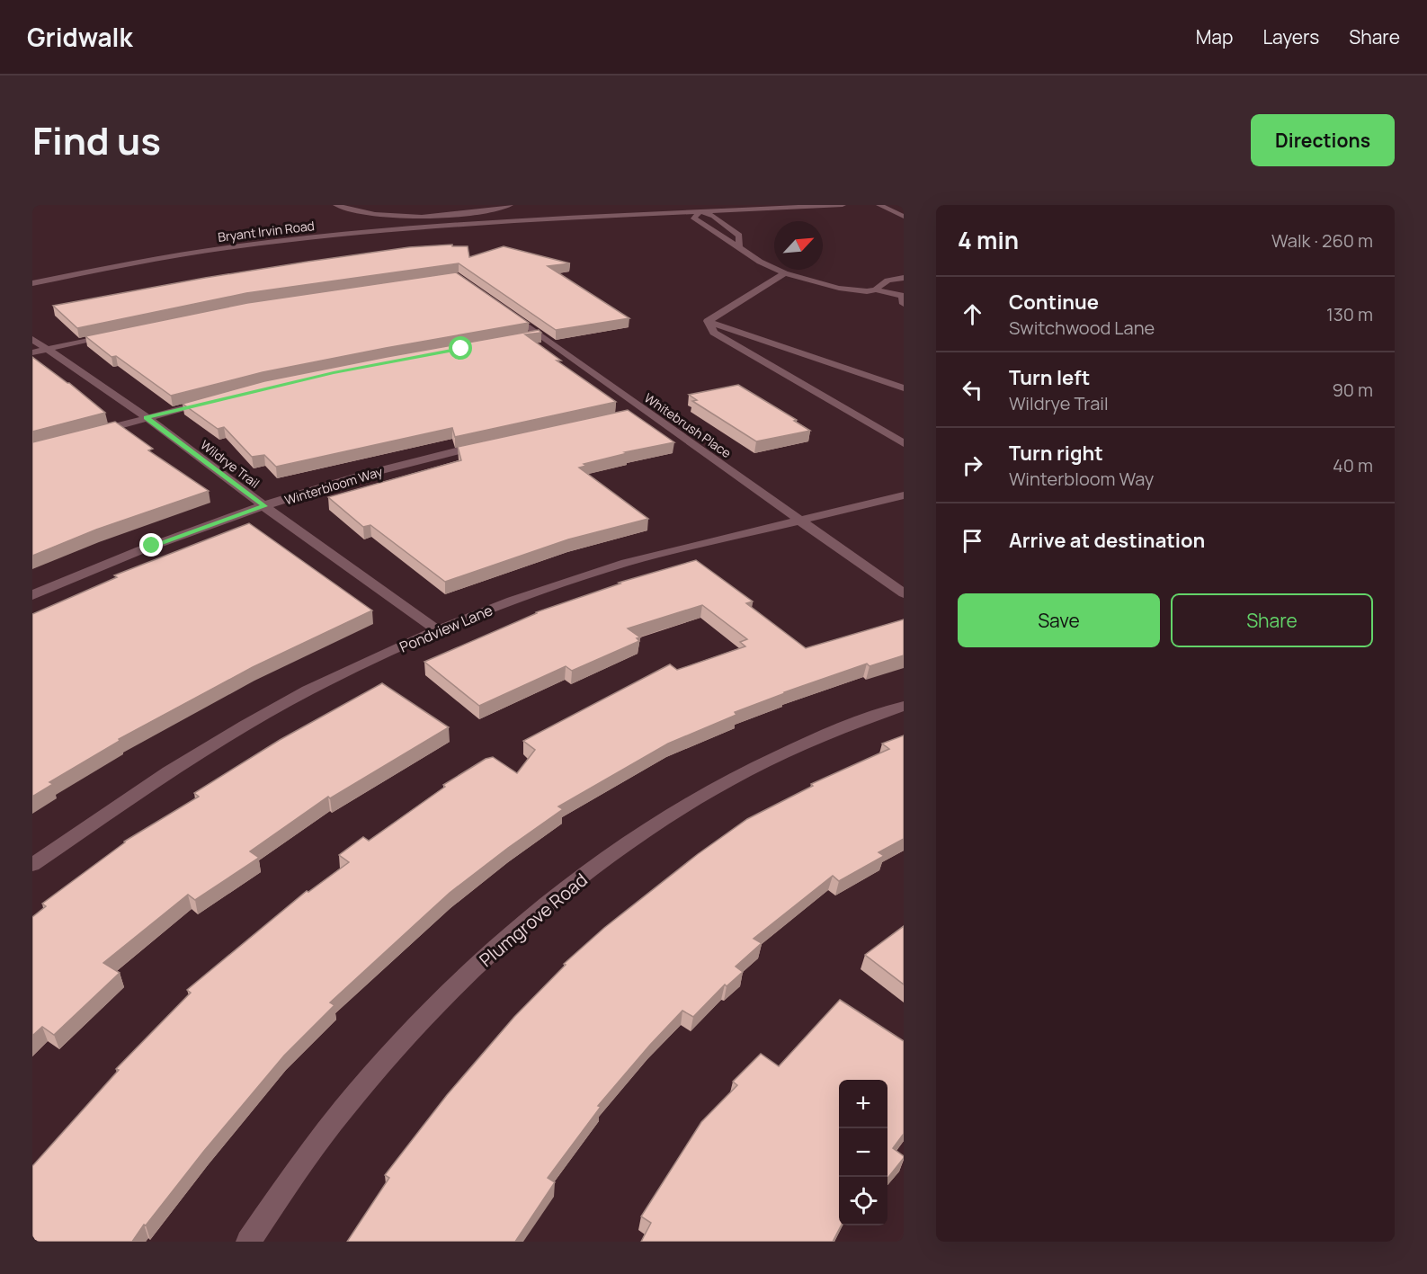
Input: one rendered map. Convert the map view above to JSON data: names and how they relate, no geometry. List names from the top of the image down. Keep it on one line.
{"streets":{"street":["Bryant Irvin Road","Whitebrush Place","Wildrye Trail","Winterbloom Way","Pondview Lane","Plumgrove Road"]},"crossings":[["Whitebrush Place","Pondview Lane"],["Wildrye Trail","Winterbloom Way"],["Wildrye Trail","Pondview Lane"]],"north":"top right","page":{"header":"Gridwalk","nav":["Map","Layers","Share"],"title":"Find us","buttons":["Directions",["Save","Share"]],"heading":["4 min","Walk · 260 m"],"list":[["Continue","Switchwood Lane","130 m"],["Turn left","Wildrye Trail","90 m"],["Turn right","Winterbloom Way","40 m"],"Arrive at destination"],"map_buttons":["+","−"]}}
